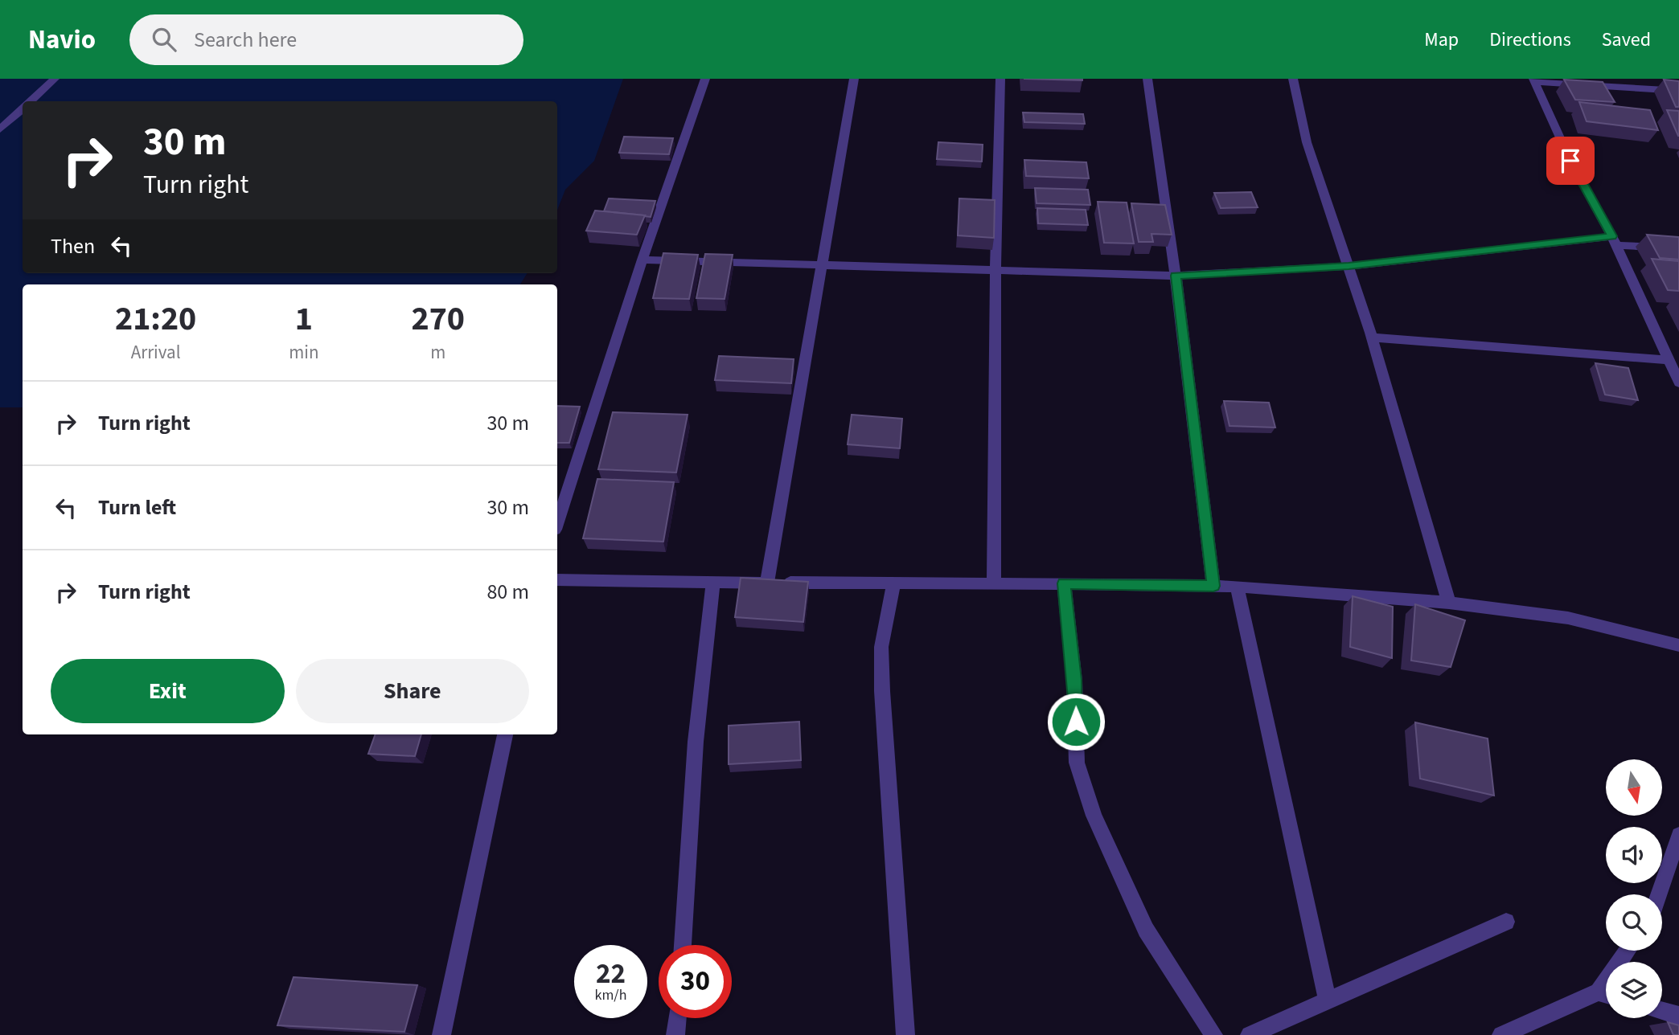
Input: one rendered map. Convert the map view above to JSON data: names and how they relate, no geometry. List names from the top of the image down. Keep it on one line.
{"north":"bottom","page":{"header":"Navio","search":"Search here","nav":["Map","Directions","Saved"],"turn":["30 m","Turn right"],"then":"Then","eta":["21:20","Arrival","1","min","270","m"],"list":[{"name":"Turn right","value":"30 m"},{"name":"Turn left","value":"30 m"},{"name":"Turn right","value":"80 m"}],"buttons":["Exit","Share"],"speed":"22 km/h","limit":"30"}}
